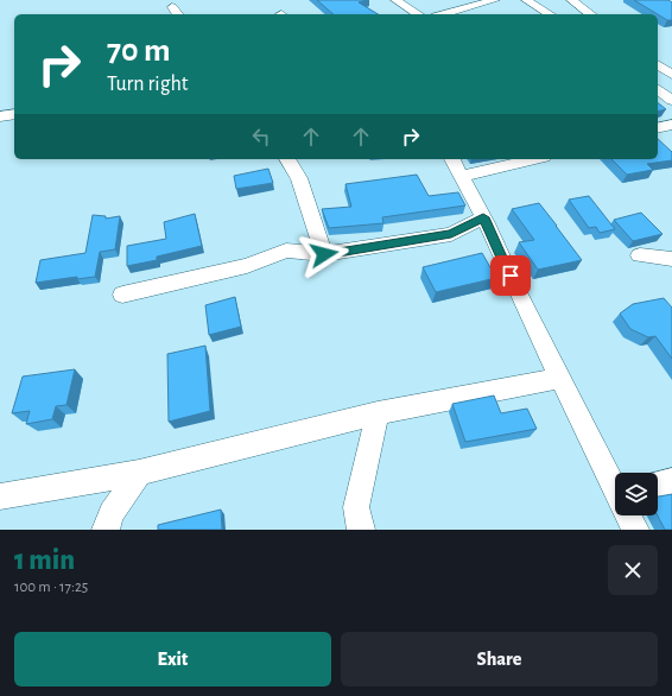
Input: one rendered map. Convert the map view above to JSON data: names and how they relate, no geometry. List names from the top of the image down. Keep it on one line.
{"page":{"turn":["70 m","Turn right"],"heading":["1 min","100 m · 17:25"],"buttons":["Exit","Share"]}}
